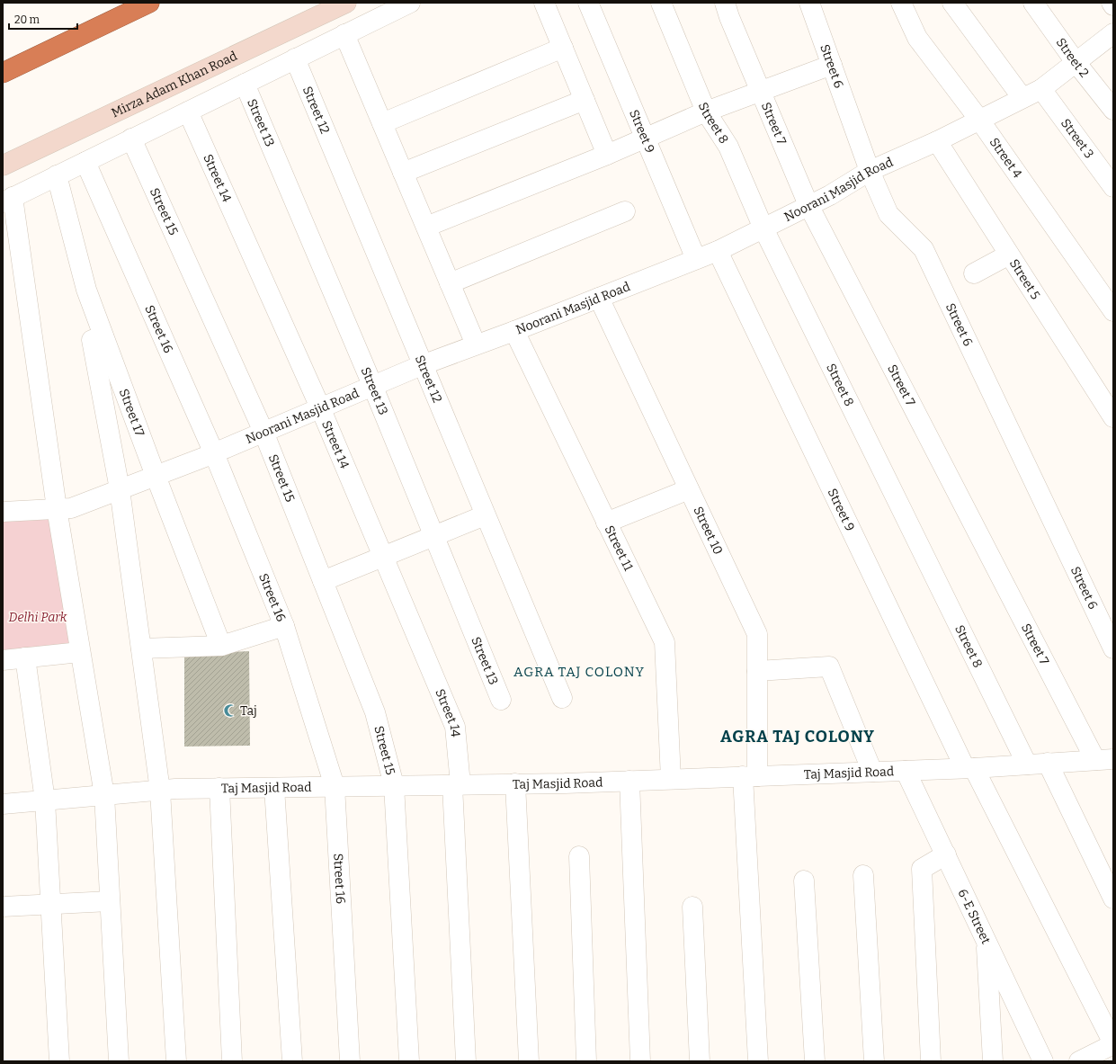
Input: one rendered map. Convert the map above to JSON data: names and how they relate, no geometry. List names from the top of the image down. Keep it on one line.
{"streets":{"main road":["Mirza Adam Khan Road"],"street":["Street 2","Street 6","Street 12","Street 13","Street 8","Street 7","Street 9","Street 3","Street 4","Street 14","Noorani Masjid Road","Street 15","Street 5","Street 16","Street 17","Street 10","Street 11","Taj Masjid Road","6-E Street"]},"crossings":[["Street 2","Noorani Masjid Road"],["Street 6","Noorani Masjid Road"],["Street 12","Noorani Masjid Road"],["Street 13","Noorani Masjid Road"],["Street 8","Noorani Masjid Road"],["Street 8","Taj Masjid Road"],["Street 7","Noorani Masjid Road"],["Street 7","Taj Masjid Road"],["Street 9","Noorani Masjid Road"],["Street 9","Taj Masjid Road"],["Street 3","Noorani Masjid Road"],["Street 4","Noorani Masjid Road"],["Street 14","Noorani Masjid Road"],["Street 14","Taj Masjid Road"],["Noorani Masjid Road","Street 15"],["Noorani Masjid Road","Street 5"],["Noorani Masjid Road","Street 16"],["Noorani Masjid Road","Street 17"],["Noorani Masjid Road","Street 10"],["Noorani Masjid Road","Street 11"],["Street 15","Taj Masjid Road"],["Street 16","Taj Masjid Road"],["Street 10","Taj Masjid Road"],["Street 11","Taj Masjid Road"],["Taj Masjid Road","6-E Street"]],"districts":["AGRA TAJ COLONY","AGRA TAJ COLONY"],"parks":["Delhi Park"],"places":{"mosque":["Taj"]},"scale_bar":"20 m"}
